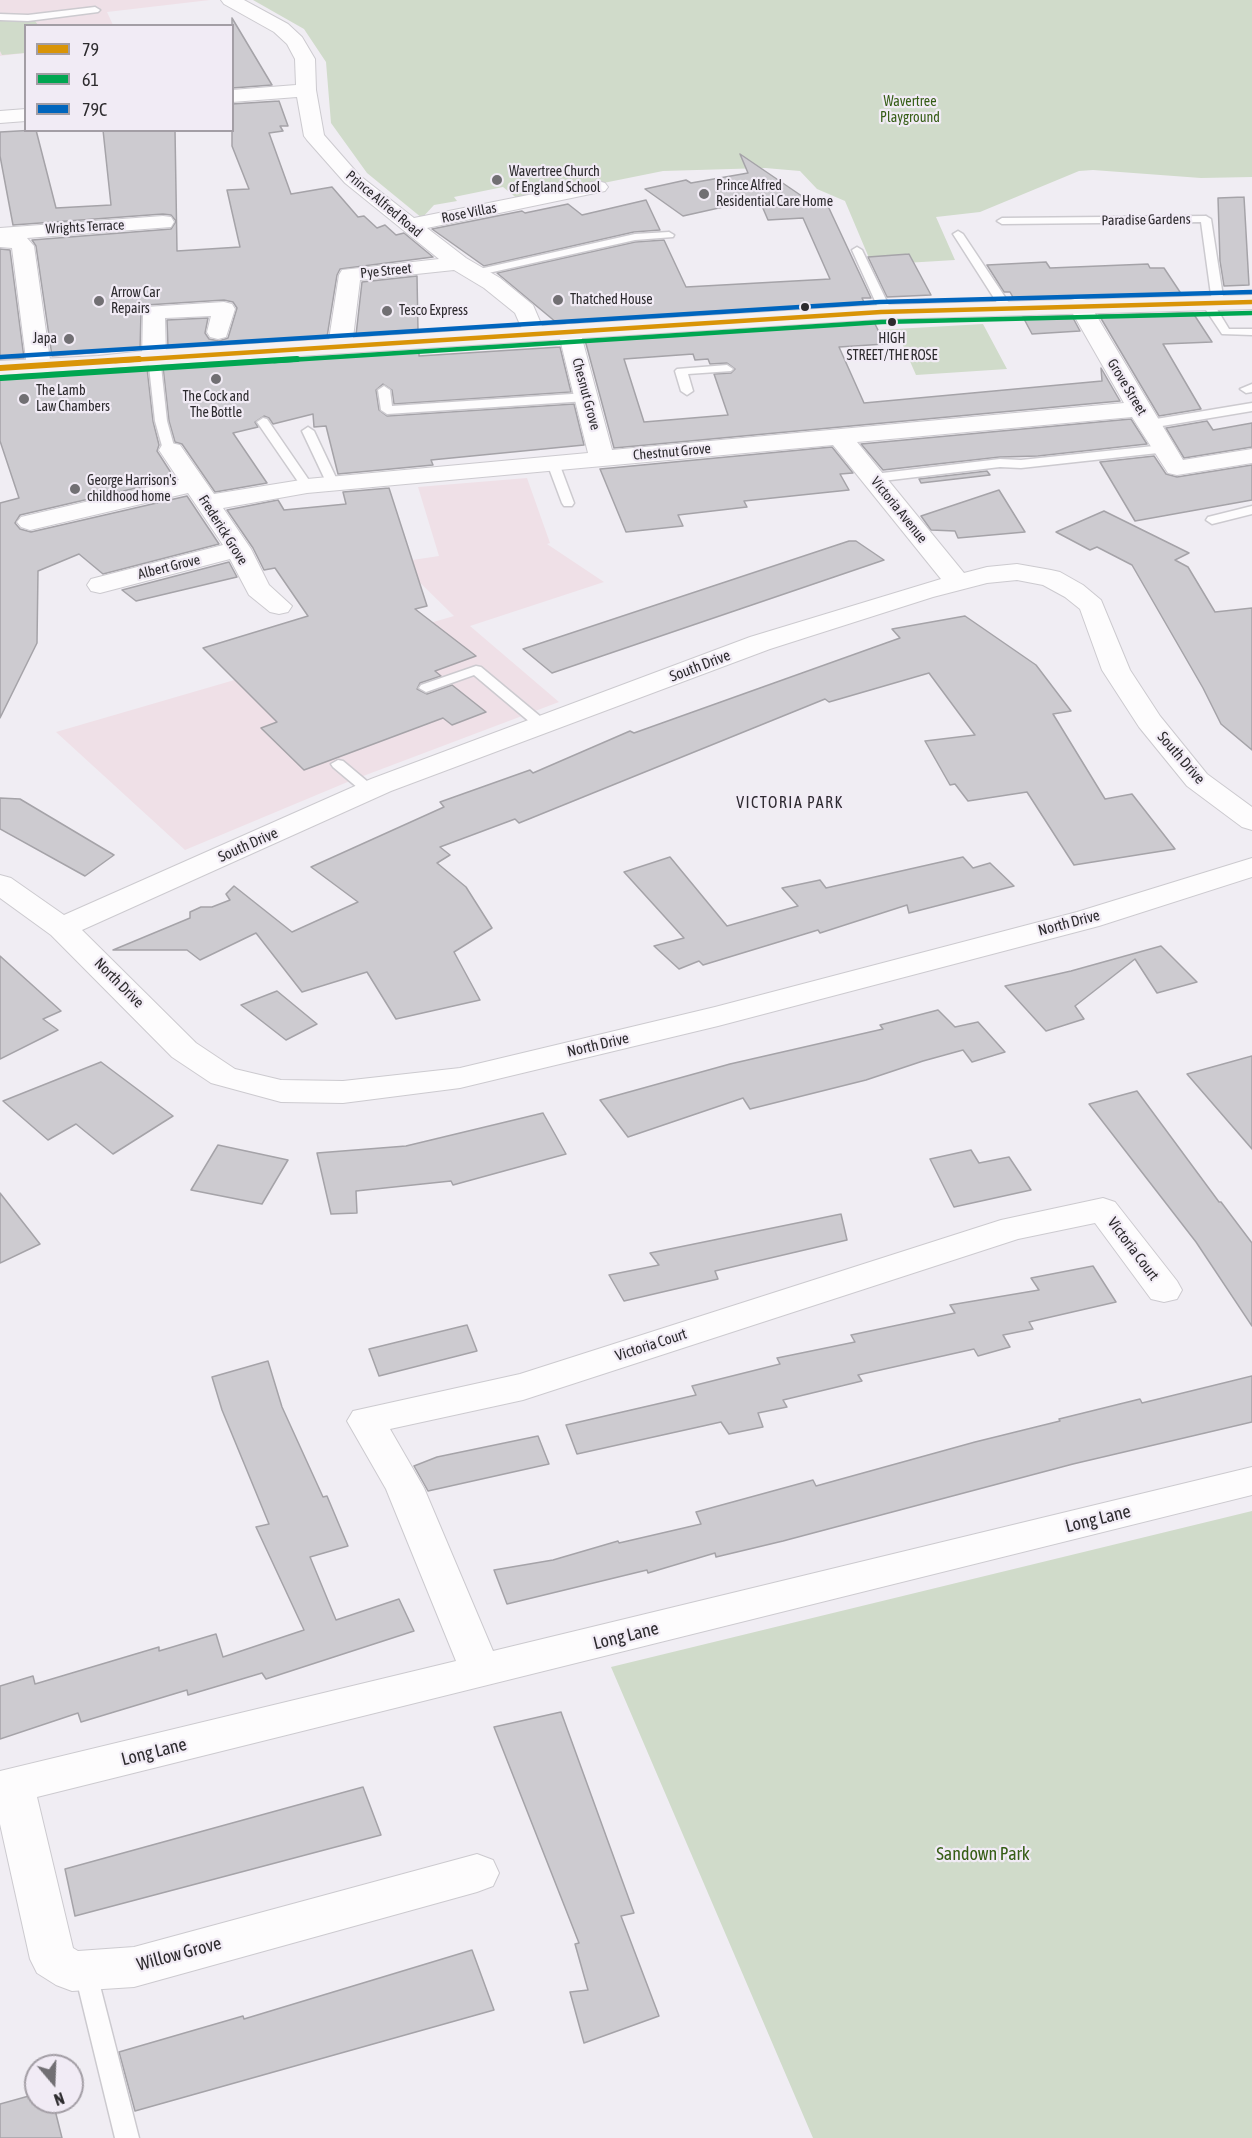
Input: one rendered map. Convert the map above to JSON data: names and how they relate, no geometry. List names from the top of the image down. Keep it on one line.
{"streets":{"street":["Prince Alfred Road","Rose Villas","Wrights Terrace","Pye Street","Grove Street","Chesnut Grove","Chestnut Grove","Victoria Avenue","Frederick Grove","Albert Grove","South Drive","North Drive","Victoria Court","Long Lane","Willow Grove"],"lane":["Paradise Gardens"]},"crossings":[["Prince Alfred Road","Rose Villas"],["Prince Alfred Road","Pye Street"],["Grove Street","Chestnut Grove"],["Chesnut Grove","Chestnut Grove"],["Chestnut Grove","Victoria Avenue"],["Chestnut Grove","Frederick Grove"],["Victoria Avenue","South Drive"],["Frederick Grove","Albert Grove"],["South Drive","North Drive"],["Victoria Court","Long Lane"],["Long Lane","Willow Grove"]],"districts":["VICTORIA PARK"],"parks":["Wavertree Playground","Sandown Park"],"places":["Wavertree Church of England School","Prince Alfred Residential Care Home","Thatched House","Arrow Car Repairs","Tesco Express","HIGH STREET/THE ROSE","Japa","The Cock and The Bottle","The Lamb Law Chambers","George Harrison's childhood home"],"lines":["transit line 79C","transit line 79","transit line 61"],"legend":["79","61","79C"],"north":"bottom"}
